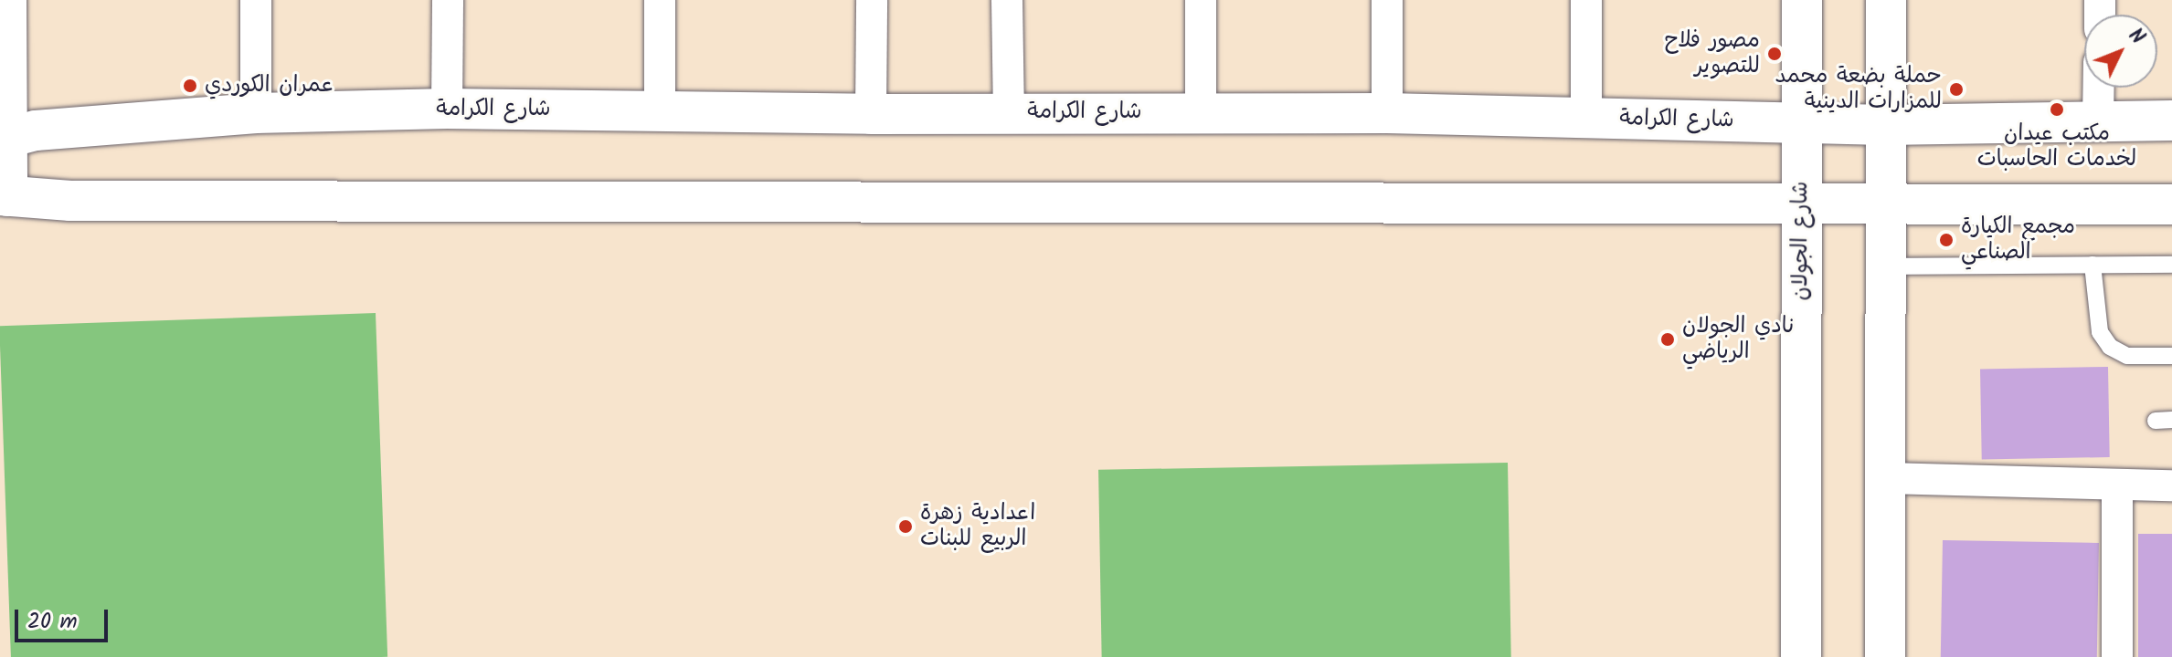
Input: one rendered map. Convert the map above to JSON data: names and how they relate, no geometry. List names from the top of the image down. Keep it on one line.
{"streets":{"street":["شارع الكرامة","شارع الجولان"]},"crossings":[["شارع الكرامة","شارع الجولان"]],"places":["مصور فلاح للتصوير","عمران الكوردي","حملة بضعة محمد للمزارات الدينية","مكتب عيدان لخدمات الحاسبات","مجمع الكيارة الصناعي","نادي الجولان الرياضي","اعدادية زهرة الربيع للبنات"],"scale_bar":"20 m","north":"top right"}
